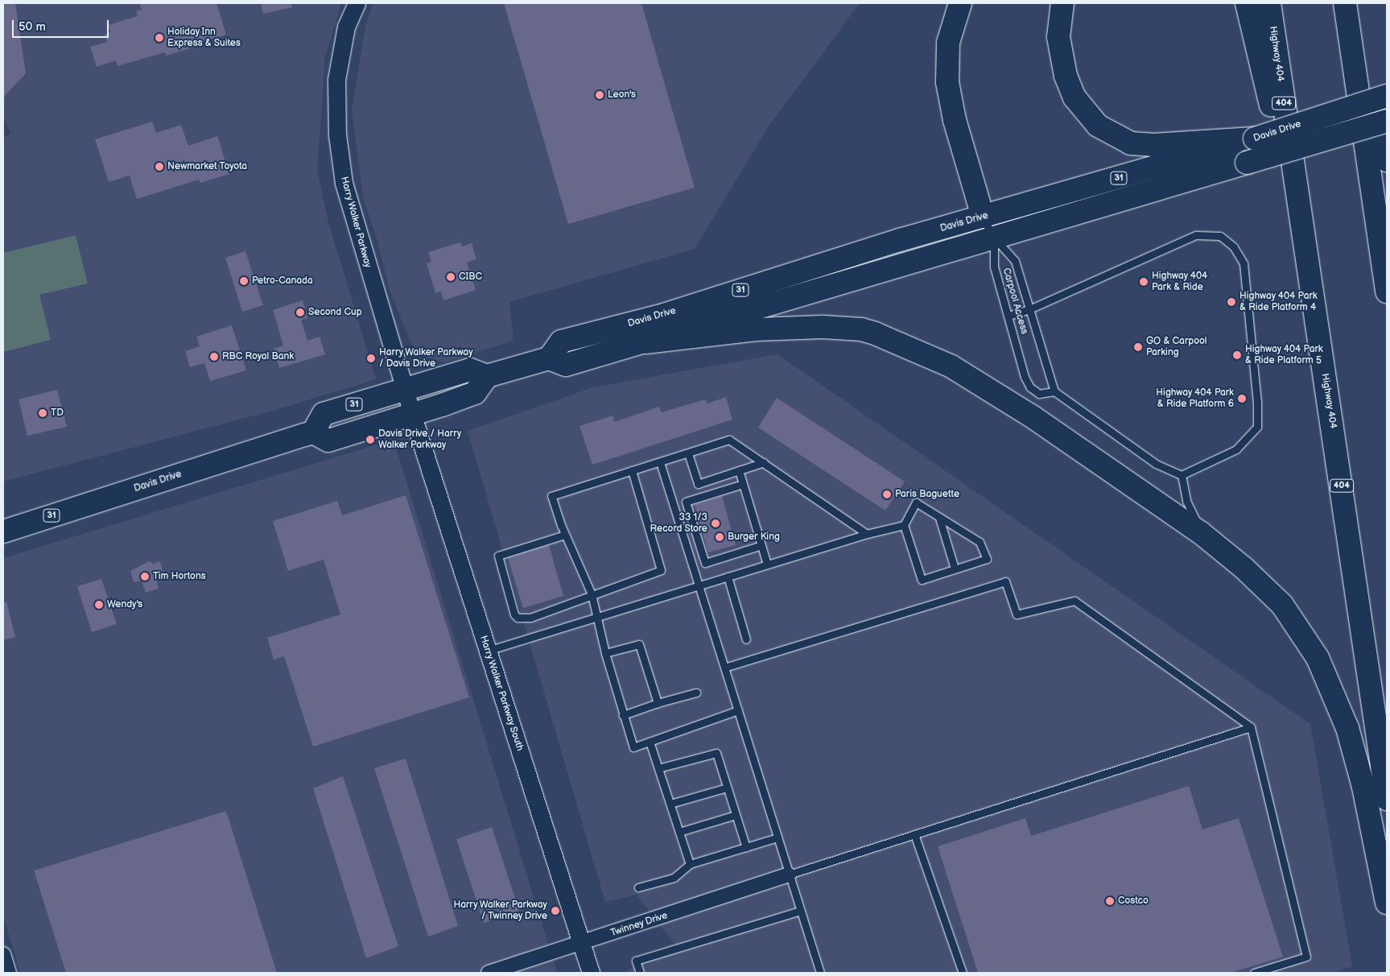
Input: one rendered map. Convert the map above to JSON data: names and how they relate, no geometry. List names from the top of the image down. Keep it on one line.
{"streets":{"main road":["Highway 404","404","Davis Drive","31"],"street":["Harry Walker Parkway","Harry Walker Parkway South","Twinney Drive"],"lane":["Carpool Access"]},"crossings":[["Davis Drive","31"],["Davis Drive","Carpool Access"],["31","Harry Walker Parkway"],["Harry Walker Parkway","Harry Walker Parkway South"],["Harry Walker Parkway South","Twinney Drive"]],"places":["Holiday Inn Express & Suites","Leon's","Newmarket Toyota","CIBC","Petro-Canada","Highway 404 Park & Ride","Highway 404 Park & Ride Platform 4","Second Cup","GO & Carpool Parking","Highway 404 Park & Ride Platform 5","RBC Royal Bank","Harry Walker Parkway / Davis Drive","Highway 404 Park & Ride Platform 6","TD","Davis Drive / Harry Walker Parkway","Paris Baguette","33 1/3 Record Store","Burger King","Tim Hortons","Wendy's","Costco","Harry Walker Parkway / Twinney Drive"],"scale_bar":"50 m"}
